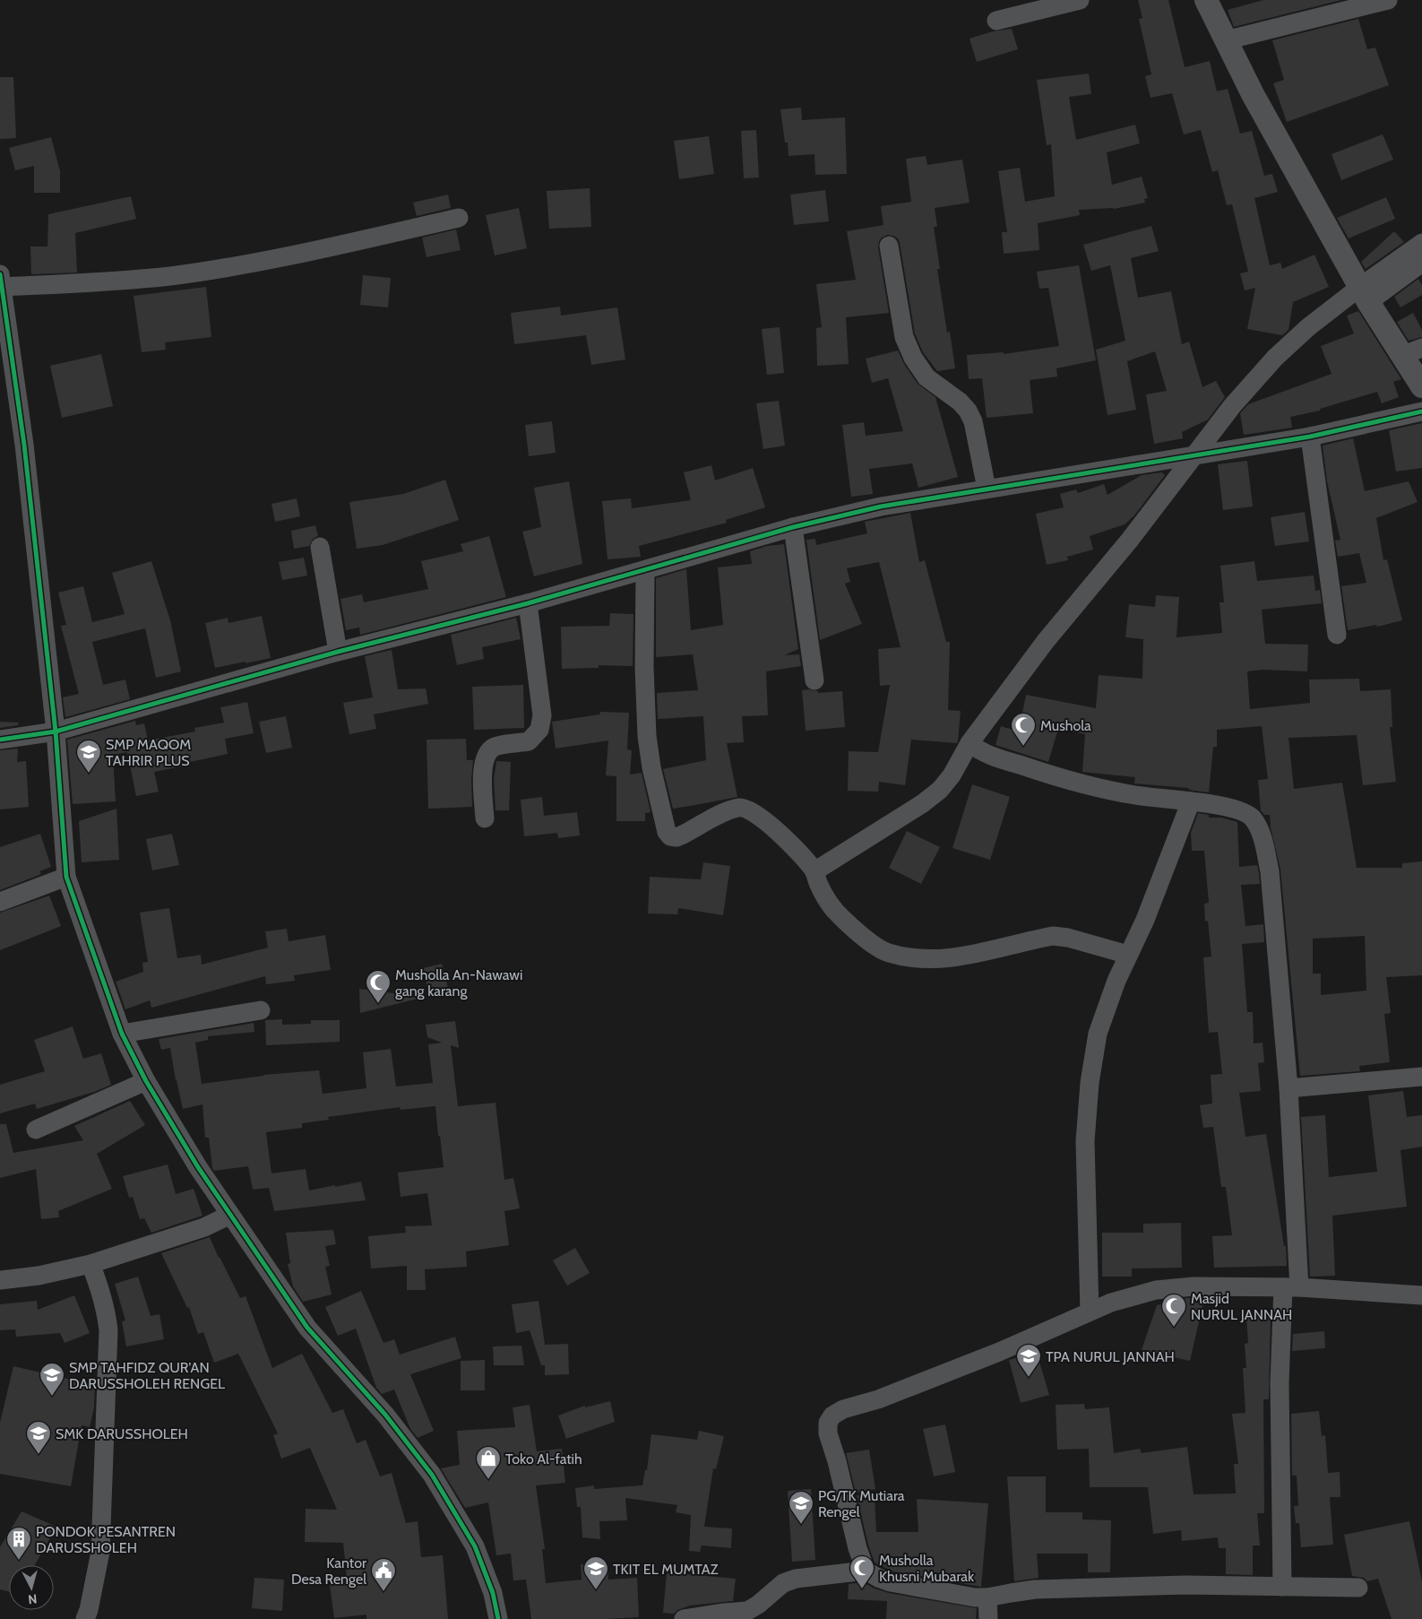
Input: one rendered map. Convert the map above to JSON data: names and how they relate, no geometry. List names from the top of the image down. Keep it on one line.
{"places":{"mosque":["Mushola","Musholla An-Nawawi gang karang","Masjid NURUL JANNAH","Musholla Khusni Mubarak"],"school or university":["SMP MAQOM TAHRIR PLUS","TPA NURUL JANNAH","SMP TAHFIDZ QUR'AN DARUSSHOLEH RENGEL","SMK DARUSSHOLEH","PG/TK Mutiara Rengel","TKIT EL MUMTAZ"],"shop":["Toko Al-fatih"],"building":["PONDOK PESANTREN DARUSSHOLEH"],"public building":["Kantor Desa Rengel"]},"north":"bottom"}
